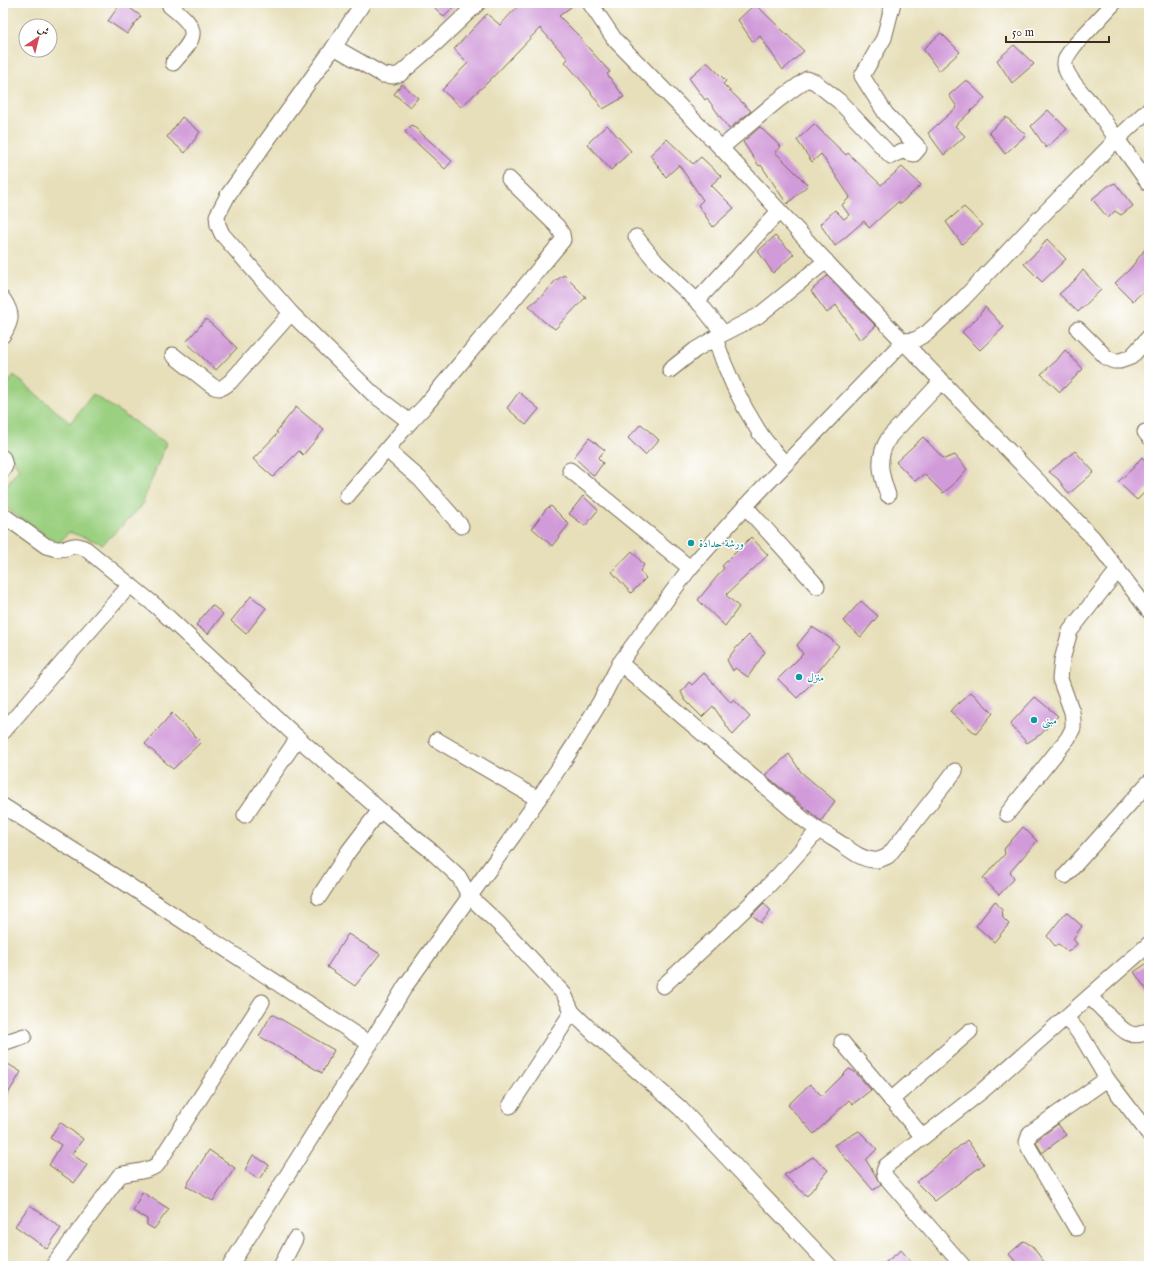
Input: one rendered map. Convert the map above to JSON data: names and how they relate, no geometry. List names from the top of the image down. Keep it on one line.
{"places":["ورشة حدادة","منزل","مبنى"],"scale_bar":"50 m","north":"top right"}
